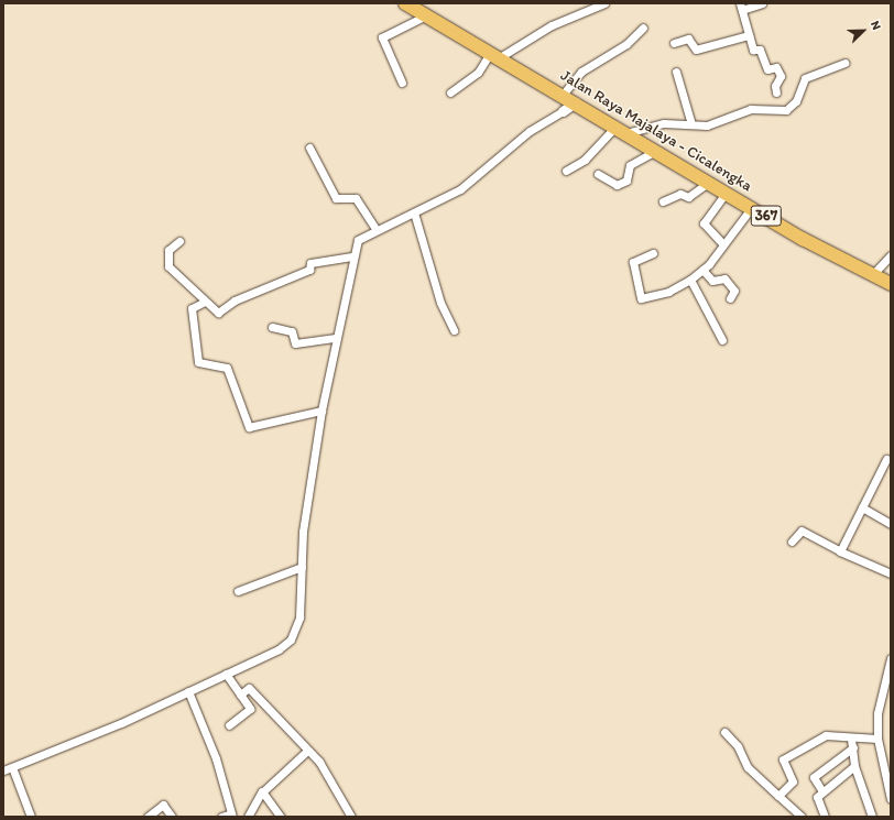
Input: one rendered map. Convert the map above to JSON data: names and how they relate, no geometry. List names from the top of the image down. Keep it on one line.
{"streets":{"main road":["Jalan Raya Majalaya - Cicalengka","367"]},"north":"top right"}
